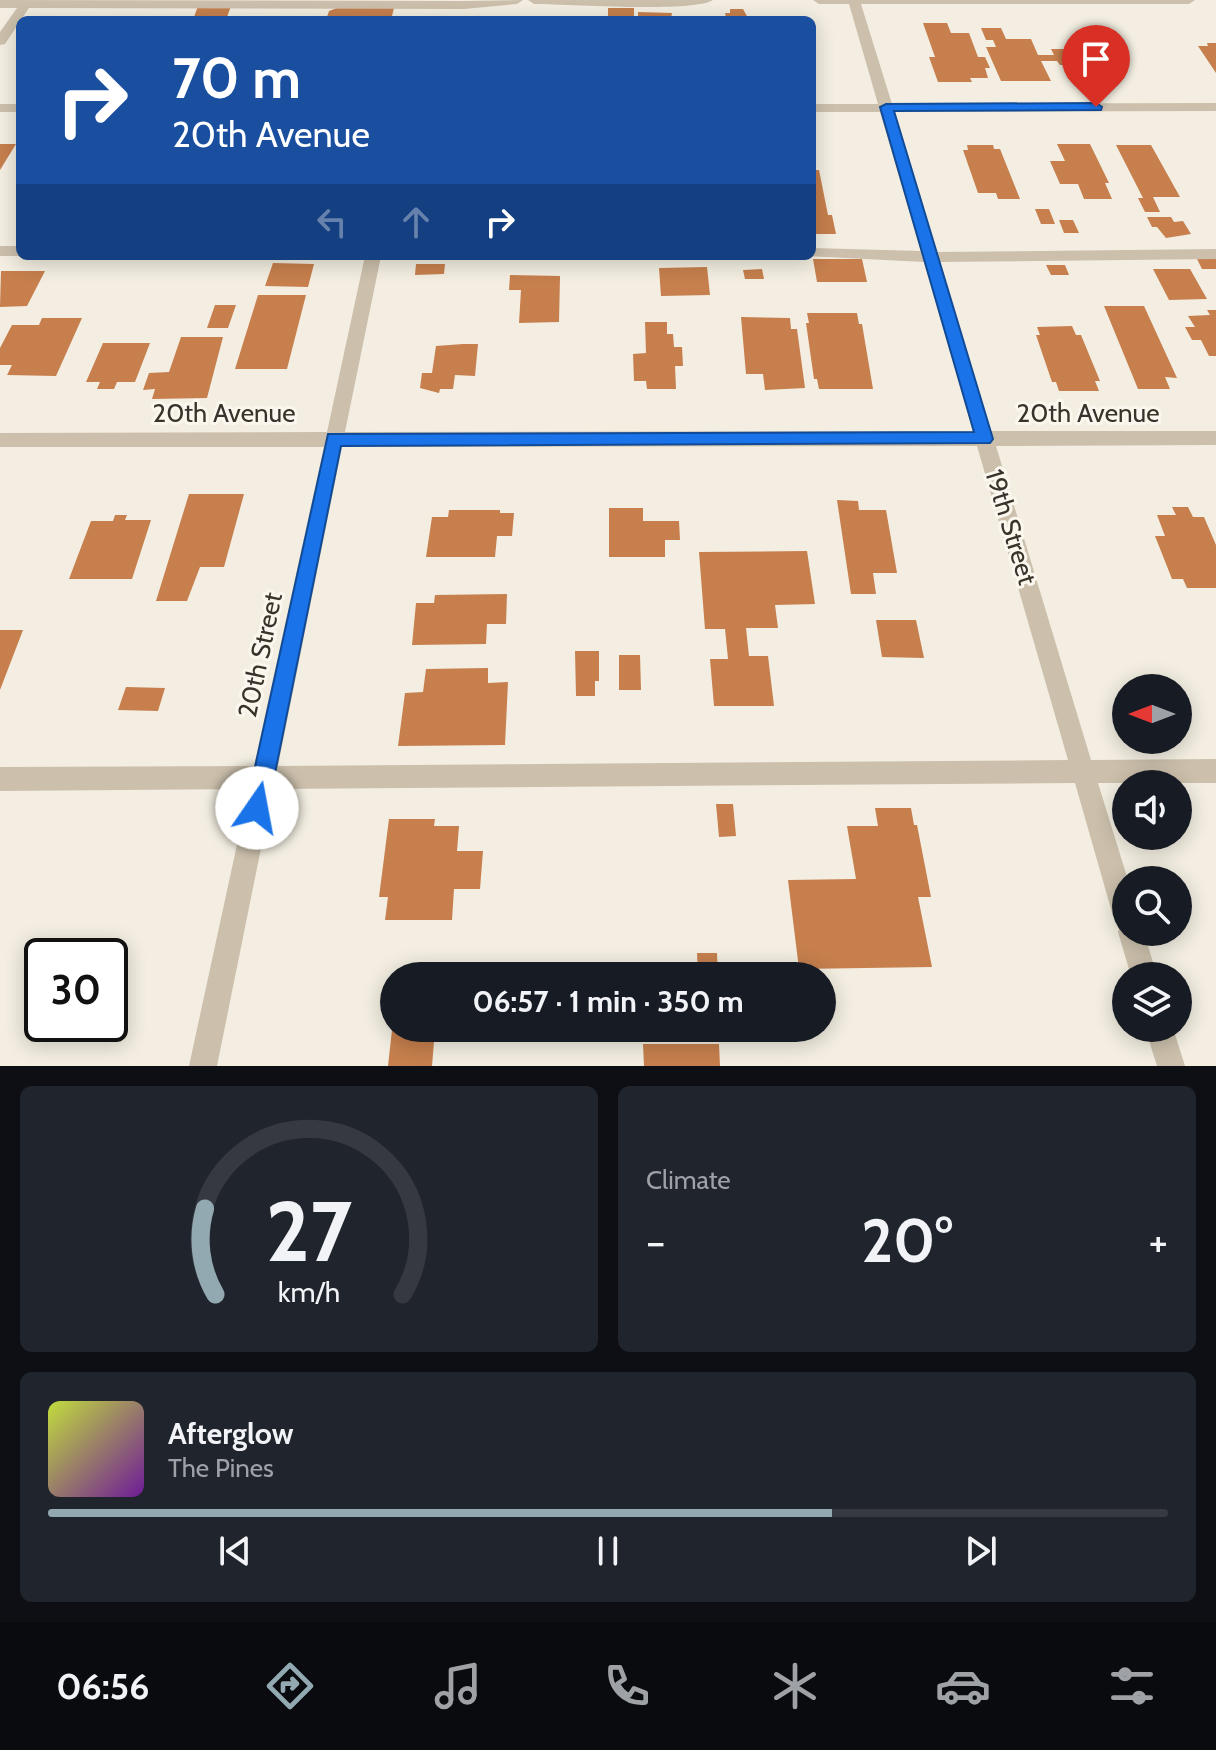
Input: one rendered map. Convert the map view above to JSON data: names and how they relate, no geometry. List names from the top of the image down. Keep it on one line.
{"streets":{"street":["20th Avenue","19th Street","20th Street"]},"crossings":[["20th Avenue","19th Street"],["20th Avenue","20th Street"]],"north":"left","page":{"turn":["70 m","20th Avenue"],"limit":"30","trip":"06:57 · 1 min · 350 m","tile":"Climate","heat":["−","20°","+"],"song":["Afterglow","The Pines"],"tabs":"06:56","gauge":["27","km/h"]}}
